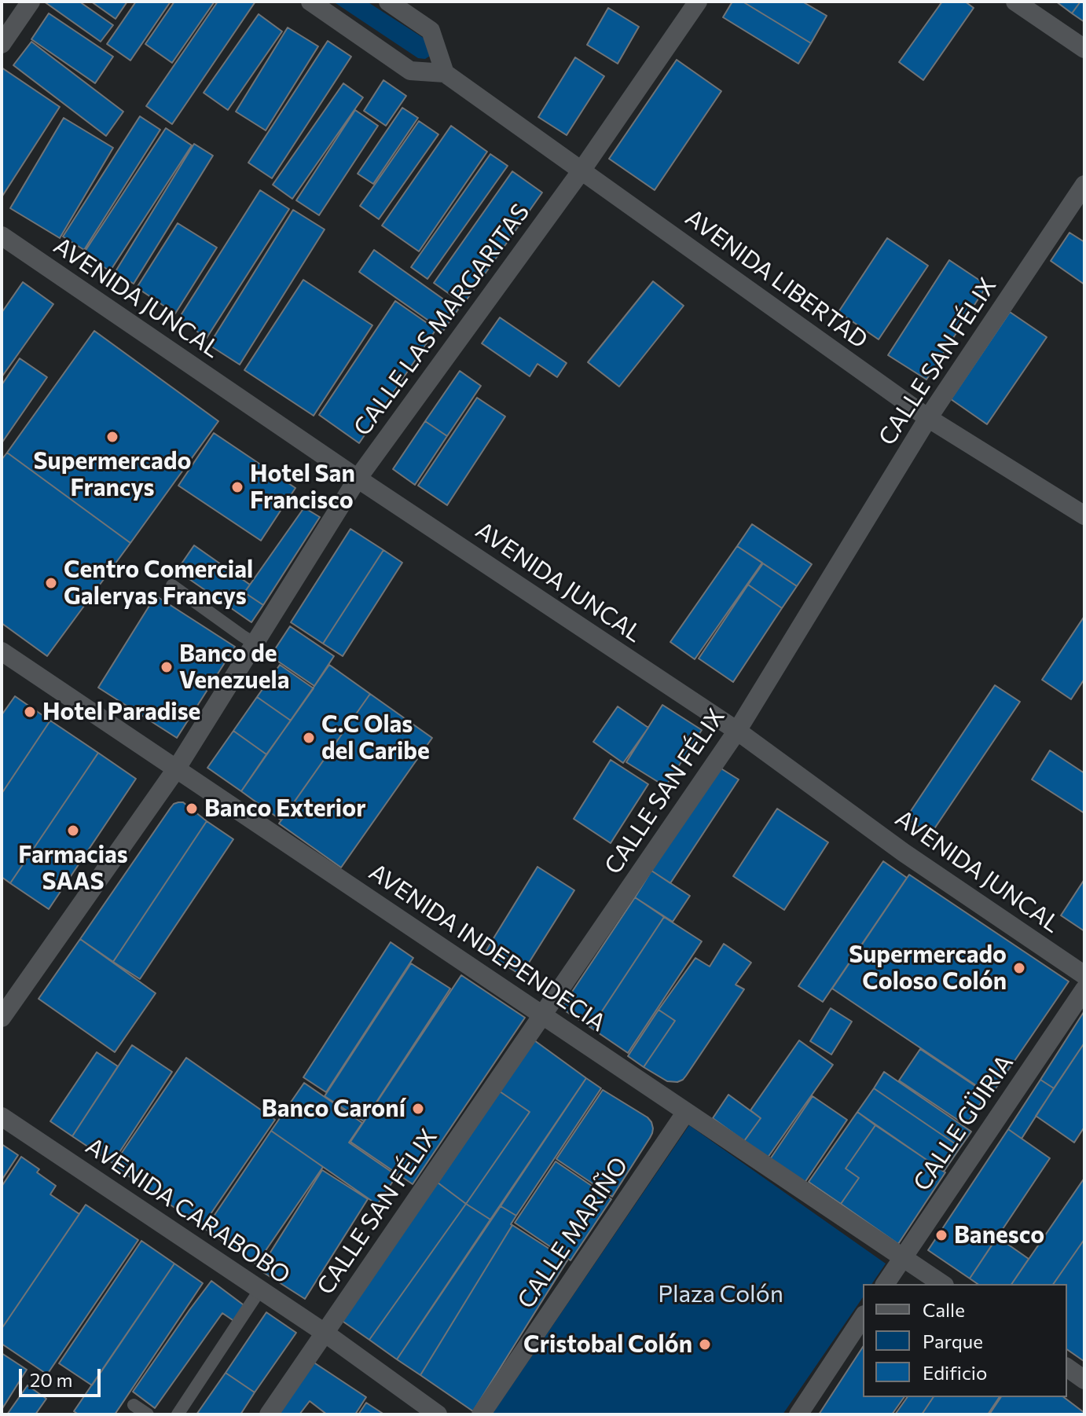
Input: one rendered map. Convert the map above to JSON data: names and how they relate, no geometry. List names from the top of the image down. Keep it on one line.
{"streets":{"street":["AVENIDA LIBERTAD","AVENIDA JUNCAL","CALLE LAS MARGARITAS","CALLE SAN FÉLIX","AVENIDA INDEPENDECIA","CALLE GÜIRIA","AVENIDA CARABOBO","CALLE MARIÑO"]},"crossings":[["AVENIDA LIBERTAD","CALLE LAS MARGARITAS"],["AVENIDA LIBERTAD","CALLE SAN FÉLIX"],["AVENIDA JUNCAL","CALLE LAS MARGARITAS"],["AVENIDA JUNCAL","CALLE SAN FÉLIX"],["CALLE LAS MARGARITAS","AVENIDA INDEPENDECIA"],["CALLE SAN FÉLIX","AVENIDA INDEPENDECIA"],["CALLE SAN FÉLIX","AVENIDA CARABOBO"],["AVENIDA INDEPENDECIA","CALLE GÜIRIA"],["AVENIDA INDEPENDECIA","CALLE MARIÑO"]],"parks":["Plaza Colón"],"places":["Supermercado Francys","Hotel San Francisco","Centro Comercial Galeryas Francys","Banco de Venezuela","Hotel Paradise","C.C Olas del Caribe","Banco Exterior","Farmacias SAAS","Supermercado Coloso Colón","Banco Caroní","Banesco","Cristobal Colón"],"legend":["Calle","Parque","Edificio"],"scale_bar":"20 m"}
